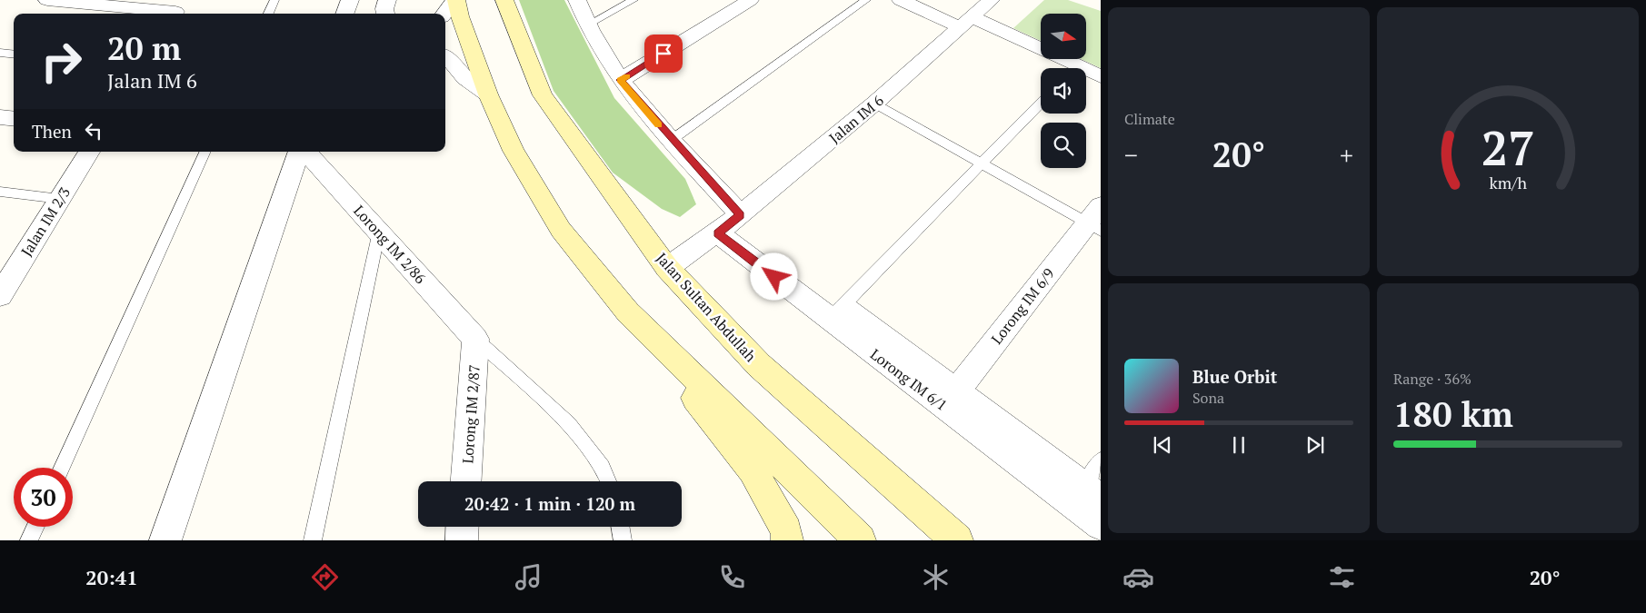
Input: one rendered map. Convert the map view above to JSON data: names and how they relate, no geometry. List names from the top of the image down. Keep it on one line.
{"streets":{"main road":["Jalan Sultan Abdullah"],"street":["Jalan IM 6","Jalan IM 2/3","Lorong IM 2/86","Lorong IM 6/9","Lorong IM 6/1","Lorong IM 2/87"]},"crossings":[["Jalan IM 6","Jalan Sultan Abdullah"],["Jalan IM 6","Lorong IM 6/1"],["Lorong IM 2/86","Lorong IM 2/87"],["Lorong IM 6/9","Lorong IM 6/1"]],"north":"right","page":{"tile":["Climate",["Range · 36%","180 km"]],"turn":["20 m","Jalan IM 6"],"then":"Then","heat":["−","20°","+"],"song":["Blue Orbit","Sona"],"limit":"30","trip":"20:42 · 1 min · 120 m","tabs":["20:41","20°"],"gauge":["27","km/h"]}}
